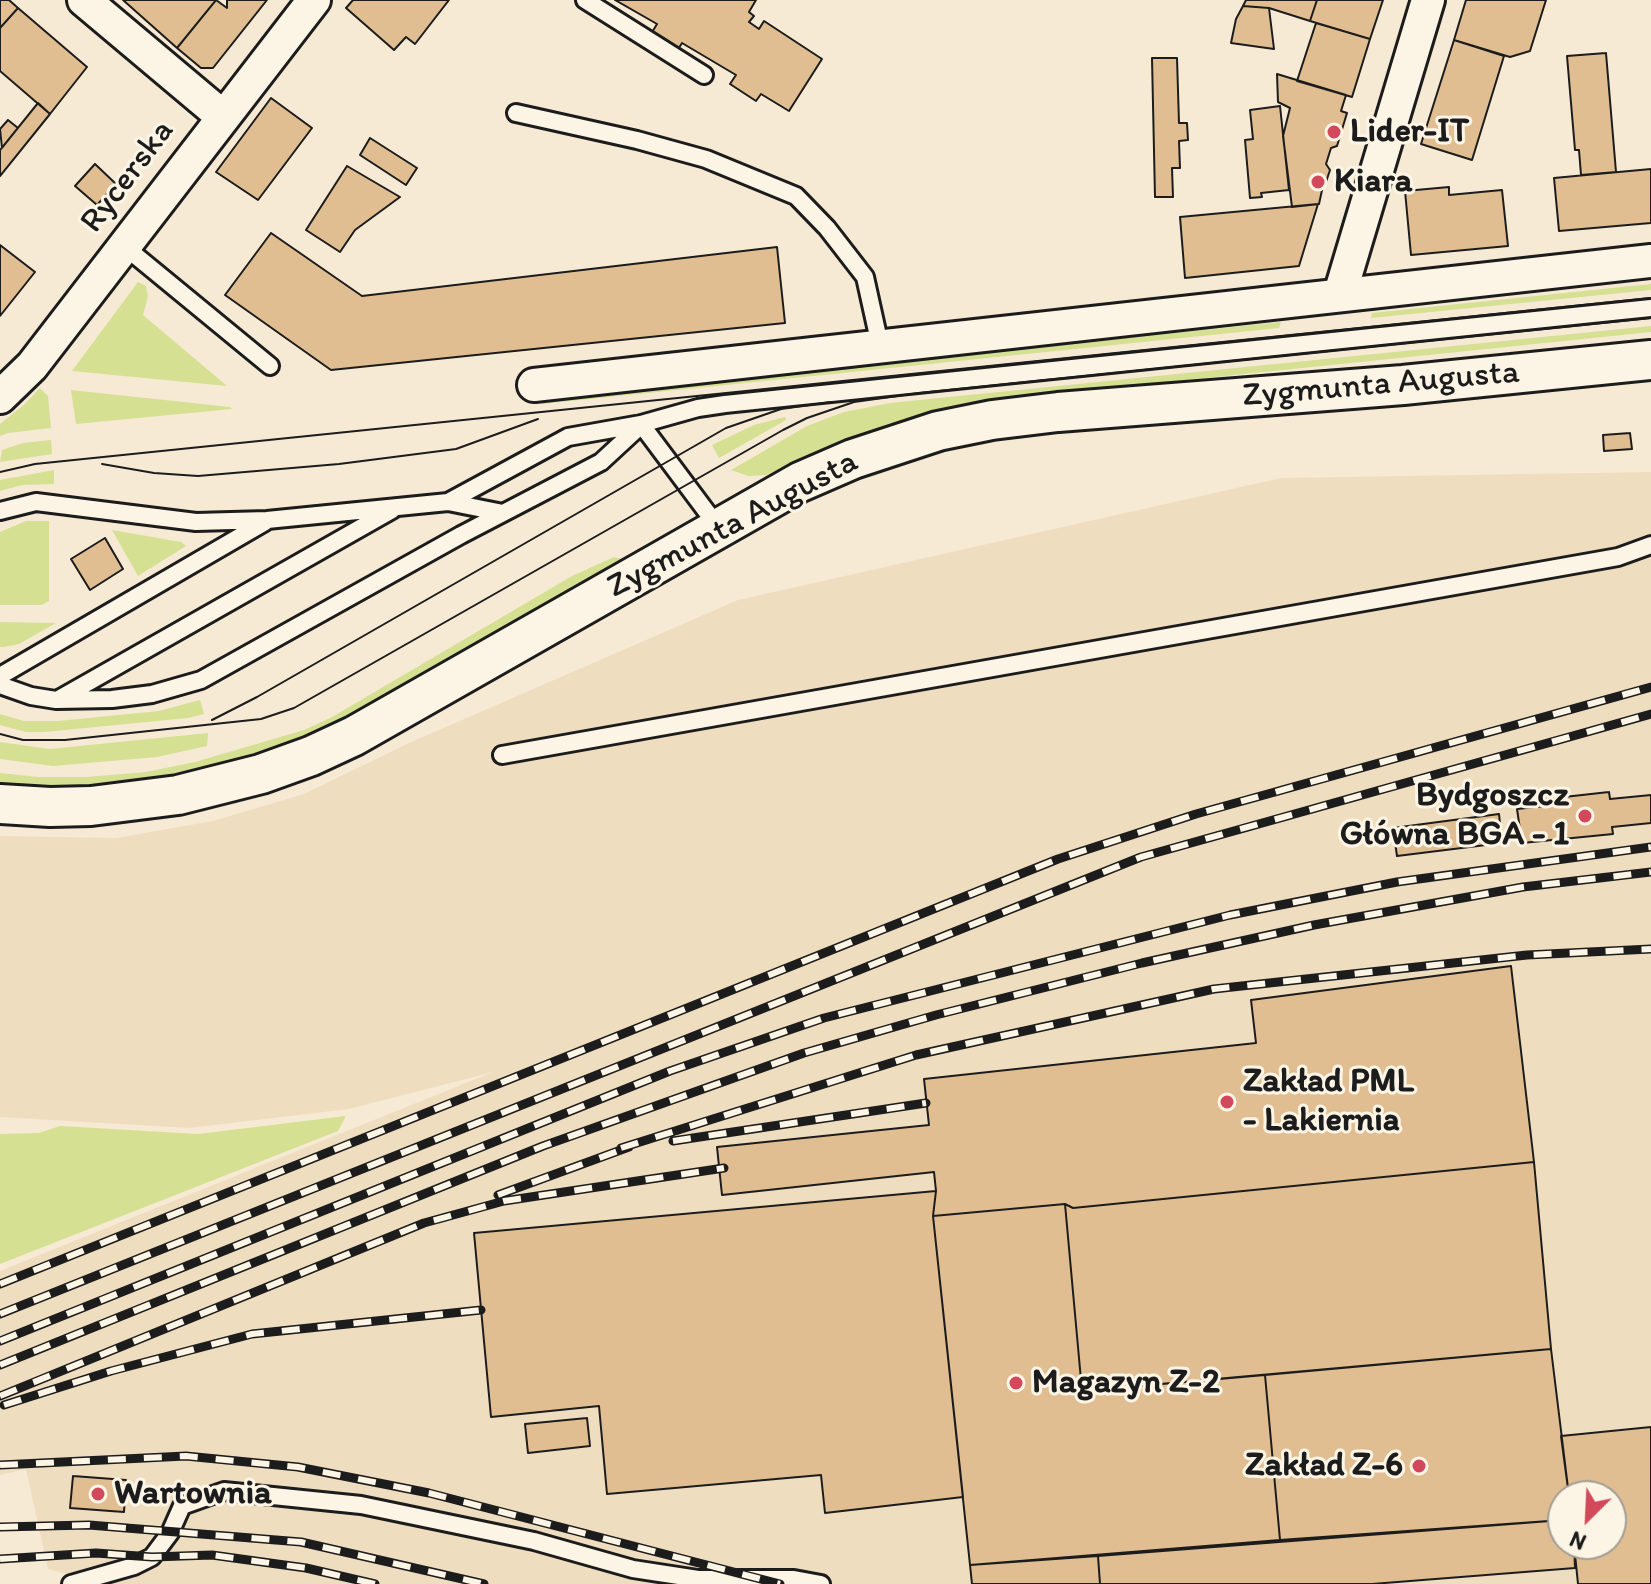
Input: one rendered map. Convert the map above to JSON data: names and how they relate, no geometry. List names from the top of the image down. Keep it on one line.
{"streets":{"street":["Rycerska","Zygmunta Augusta"]},"places":["Lider-IT","Kiara","Bydgoszcz Główna BGA - 1","Zakład PML - Lakiernia","Magazyn Z-2","Zakład Z-6","Wartownia"],"north":"bottom left"}
